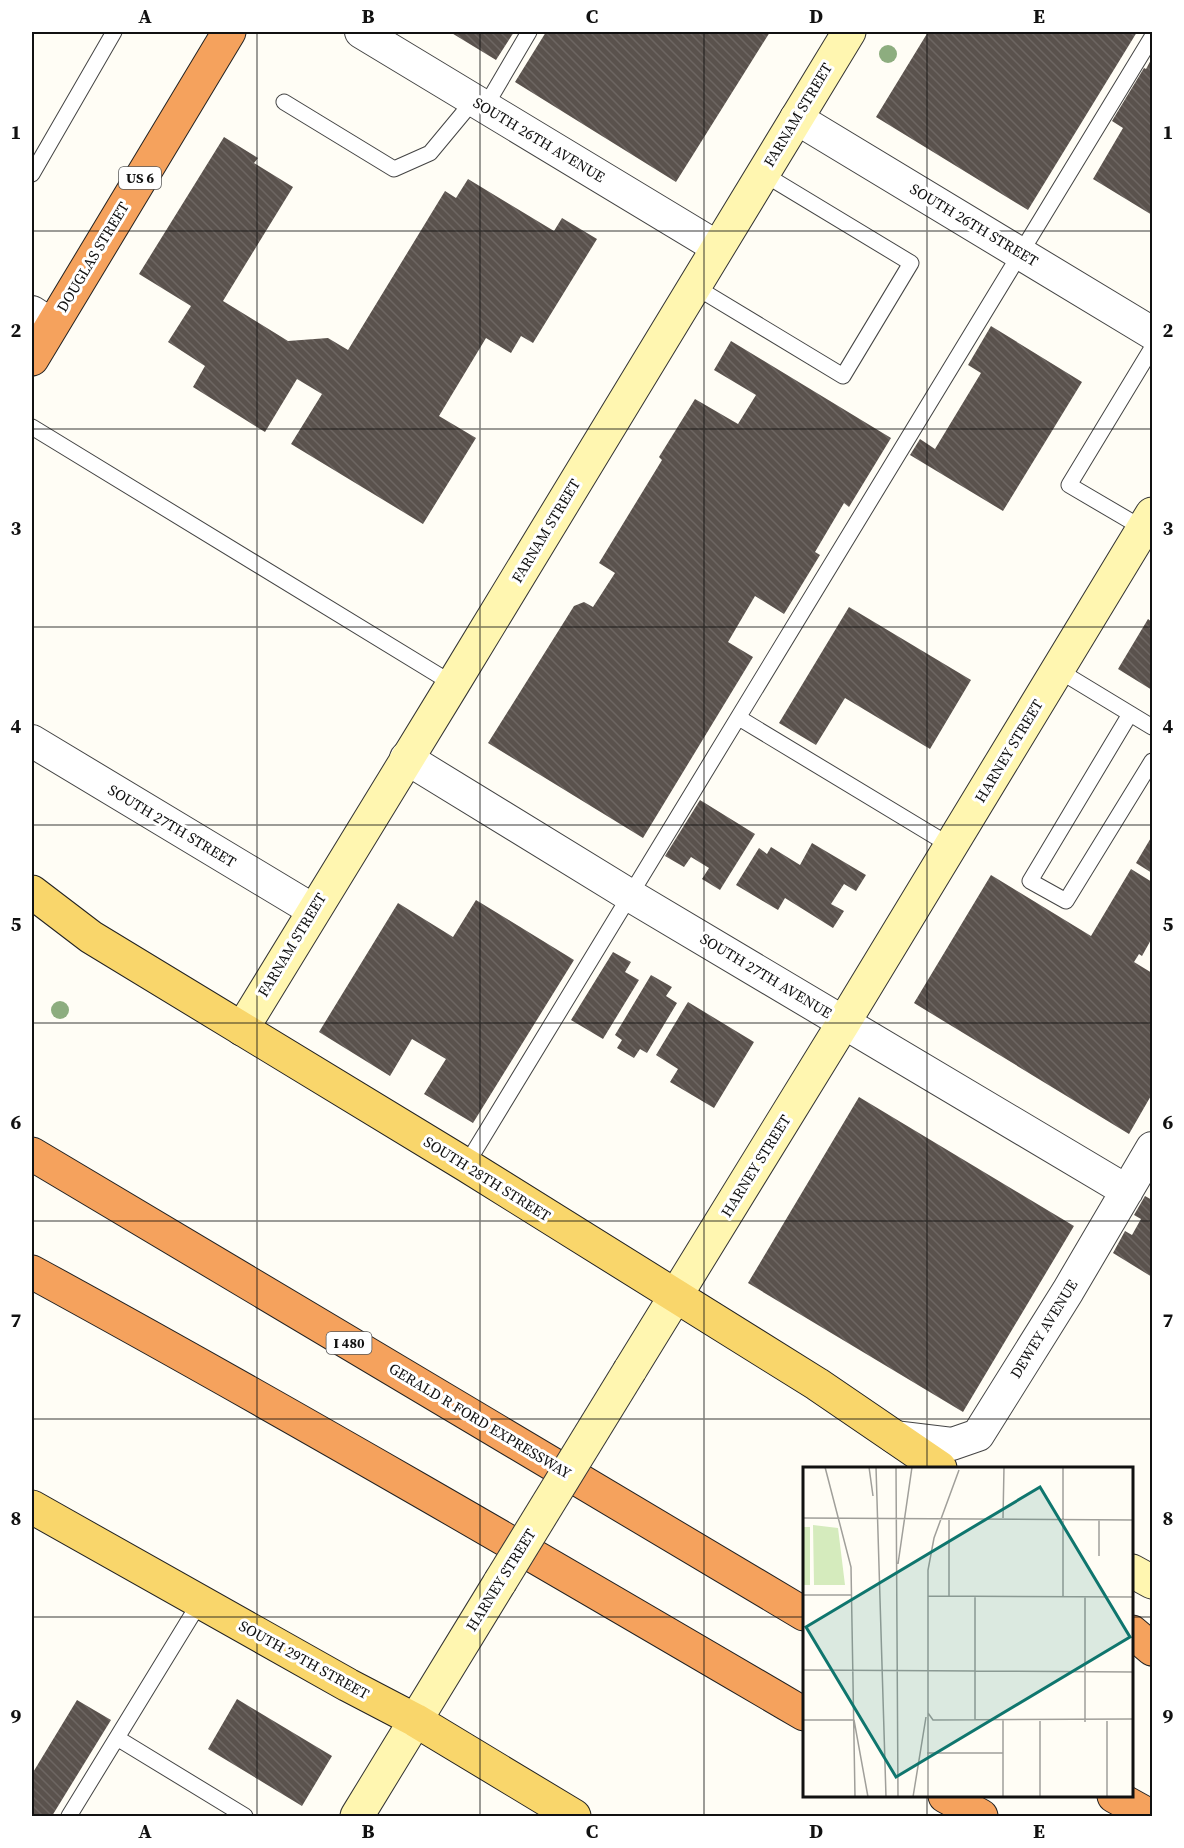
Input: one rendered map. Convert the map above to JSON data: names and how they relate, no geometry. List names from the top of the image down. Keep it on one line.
{"streets":{"highway":["US 6","DOUGLAS STREET","I 480","GERALD R FORD EXPRESSWAY"],"main road":["FARNAM STREET","HARNEY STREET","SOUTH 28TH STREET","SOUTH 29TH STREET"],"street":["SOUTH 26TH AVENUE","SOUTH 26TH STREET","SOUTH 27TH STREET","SOUTH 27TH AVENUE","DEWEY AVENUE"]},"crossings":[["FARNAM STREET","SOUTH 26TH AVENUE"],["FARNAM STREET","SOUTH 26TH STREET"],["FARNAM STREET","SOUTH 27TH STREET"],["FARNAM STREET","SOUTH 27TH AVENUE"],["FARNAM STREET","SOUTH 28TH STREET"],["HARNEY STREET","SOUTH 27TH AVENUE"],["HARNEY STREET","SOUTH 28TH STREET"],["HARNEY STREET","SOUTH 29TH STREET"],["SOUTH 27TH AVENUE","DEWEY AVENUE"],["SOUTH 28TH STREET","DEWEY AVENUE"]],"grid":{"columns":["A","B","C","D","E"],"rows":["1","2","3","4","5","6","7","8","9"]}}
